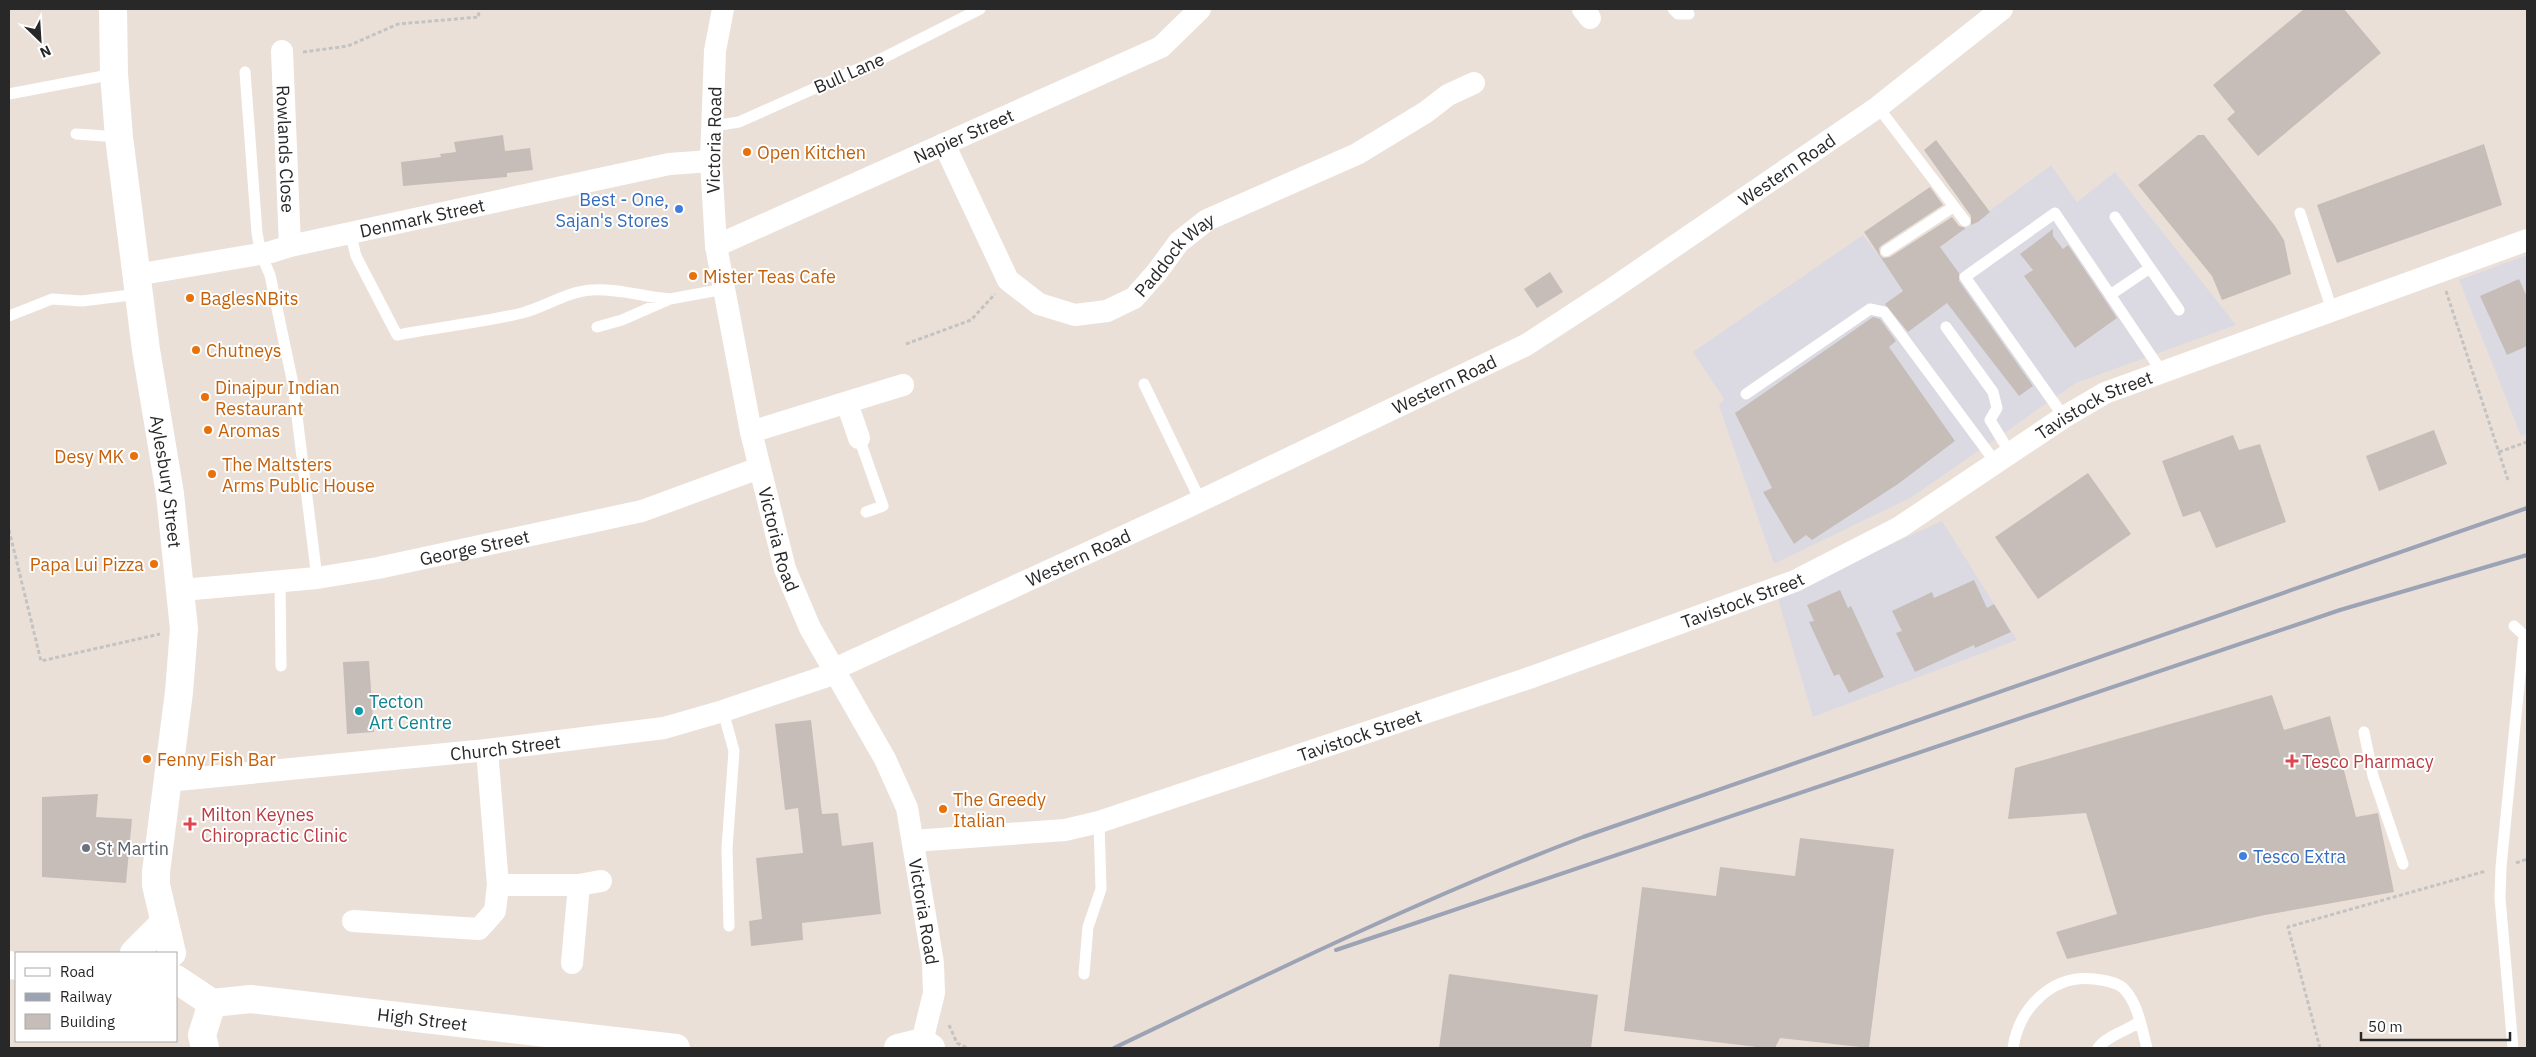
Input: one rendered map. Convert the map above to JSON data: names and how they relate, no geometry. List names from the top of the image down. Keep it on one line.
{"streets":{"street":["Napier Street","Victoria Road","Rowlands Close","Western Road","Denmark Street","Paddock Way","Tavistock Street","Aylesbury Street","George Street","Church Street","High Street"],"lane":["Bull Lane"]},"crossings":[["Bull Lane","Victoria Road"],["Napier Street","Victoria Road"],["Napier Street","Paddock Way"],["Victoria Road","Western Road"],["Victoria Road","Denmark Street"],["Victoria Road","Tavistock Street"],["Victoria Road","George Street"],["Victoria Road","Church Street"],["Rowlands Close","Denmark Street"],["Western Road","Church Street"],["Denmark Street","Aylesbury Street"],["Aylesbury Street","George Street"],["Aylesbury Street","Church Street"]],"places":{"other":["Open Kitchen","Best - One, Sajan's Stores","Mister Teas Cafe","BaglesNBits","Chutneys","Dinajpur Indian Restaurant","Aromas","Desy MK","The Maltsters Arms Public House","Papa Lui Pizza","Tecton Art Centre","Fenny Fish Bar","The Greedy Italian","St Martin","Tesco Extra"],"health":["Tesco Pharmacy","Milton Keynes Chiropractic Clinic"]},"legend":["Road","Railway","Building"],"scale_bar":"50 m","north":"bottom right"}
